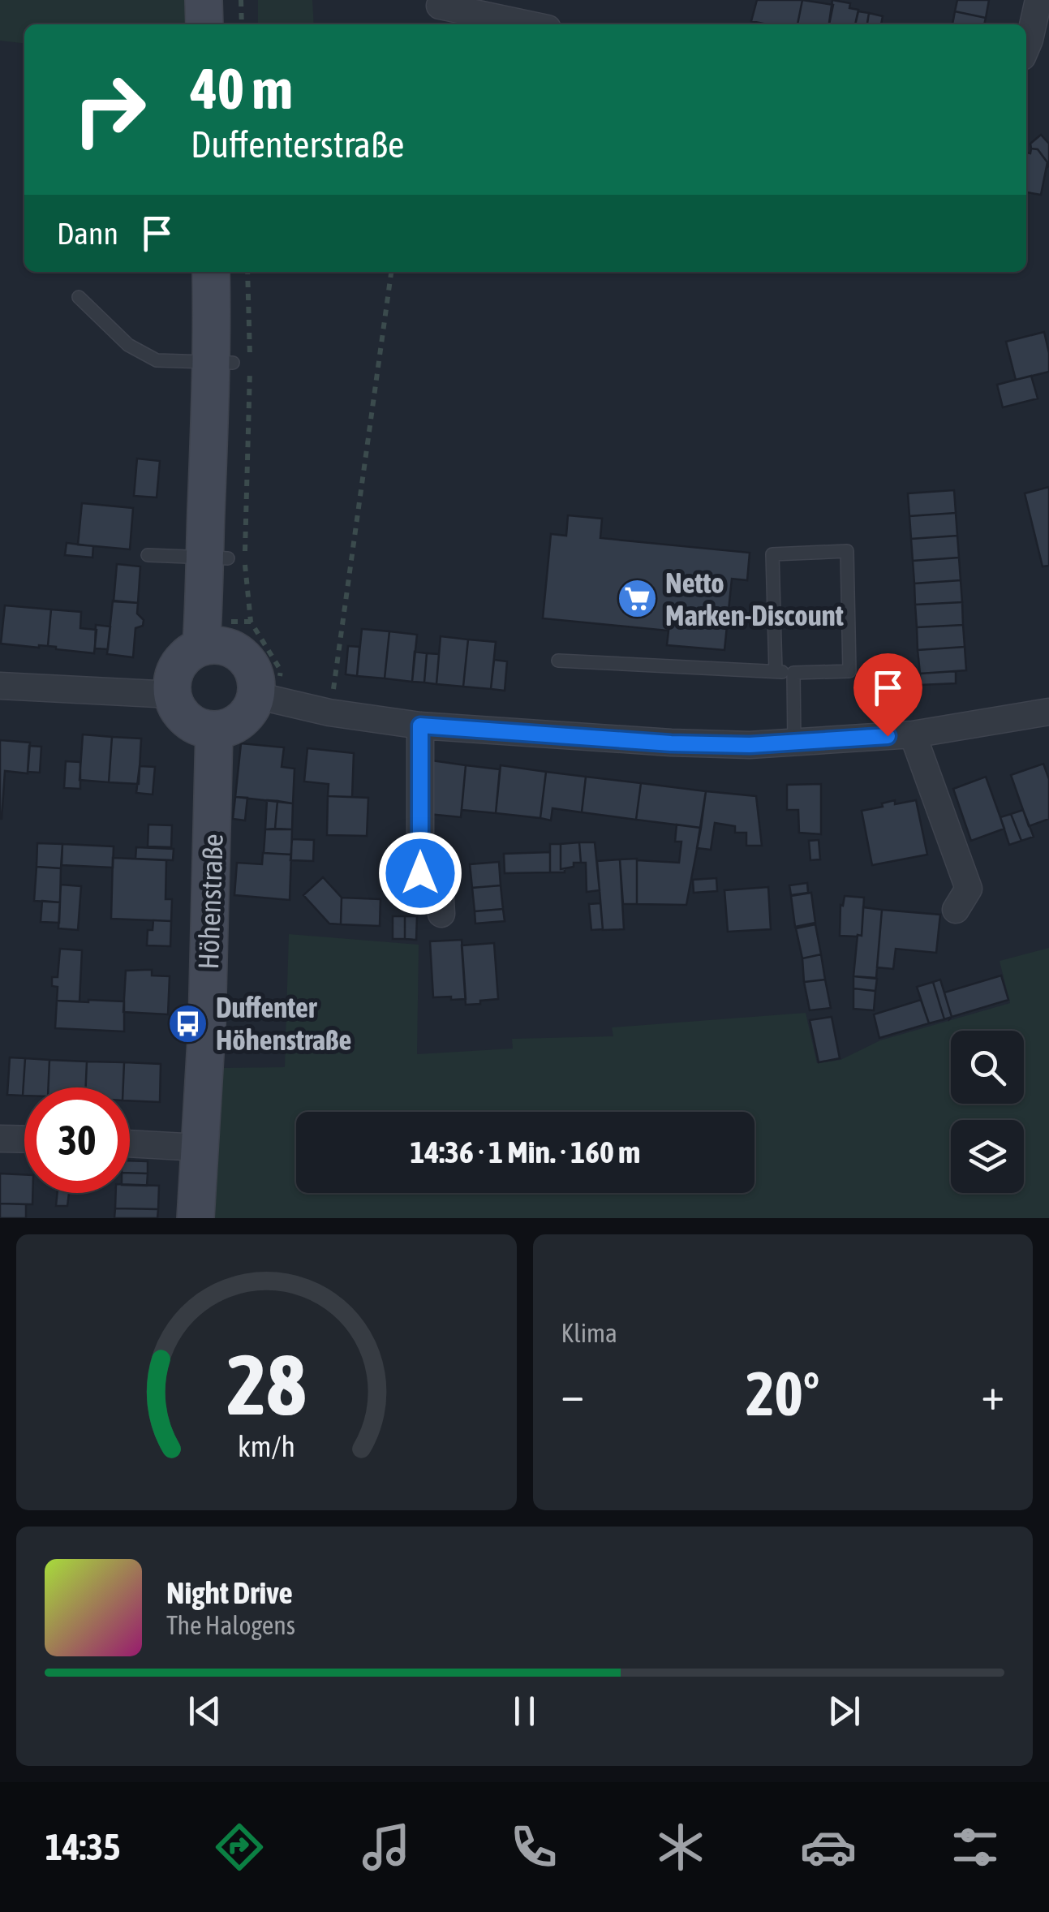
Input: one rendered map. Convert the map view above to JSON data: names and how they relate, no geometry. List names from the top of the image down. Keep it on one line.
{"streets":{"street":["Höhenstraße"]},"places":{"supermarket":["Netto Marken-Discount"],"bus stop":["Duffenter Höhenstraße"]},"page":{"turn":["40 m","Duffenterstraße"],"then":"Dann","limit":"30","trip":"14:36 · 1 Min. · 160 m","tile":"Klima","heat":["−","20°","+"],"song":["Night Drive","The Halogens"],"tabs":"14:35","gauge":["28","km/h"]}}
